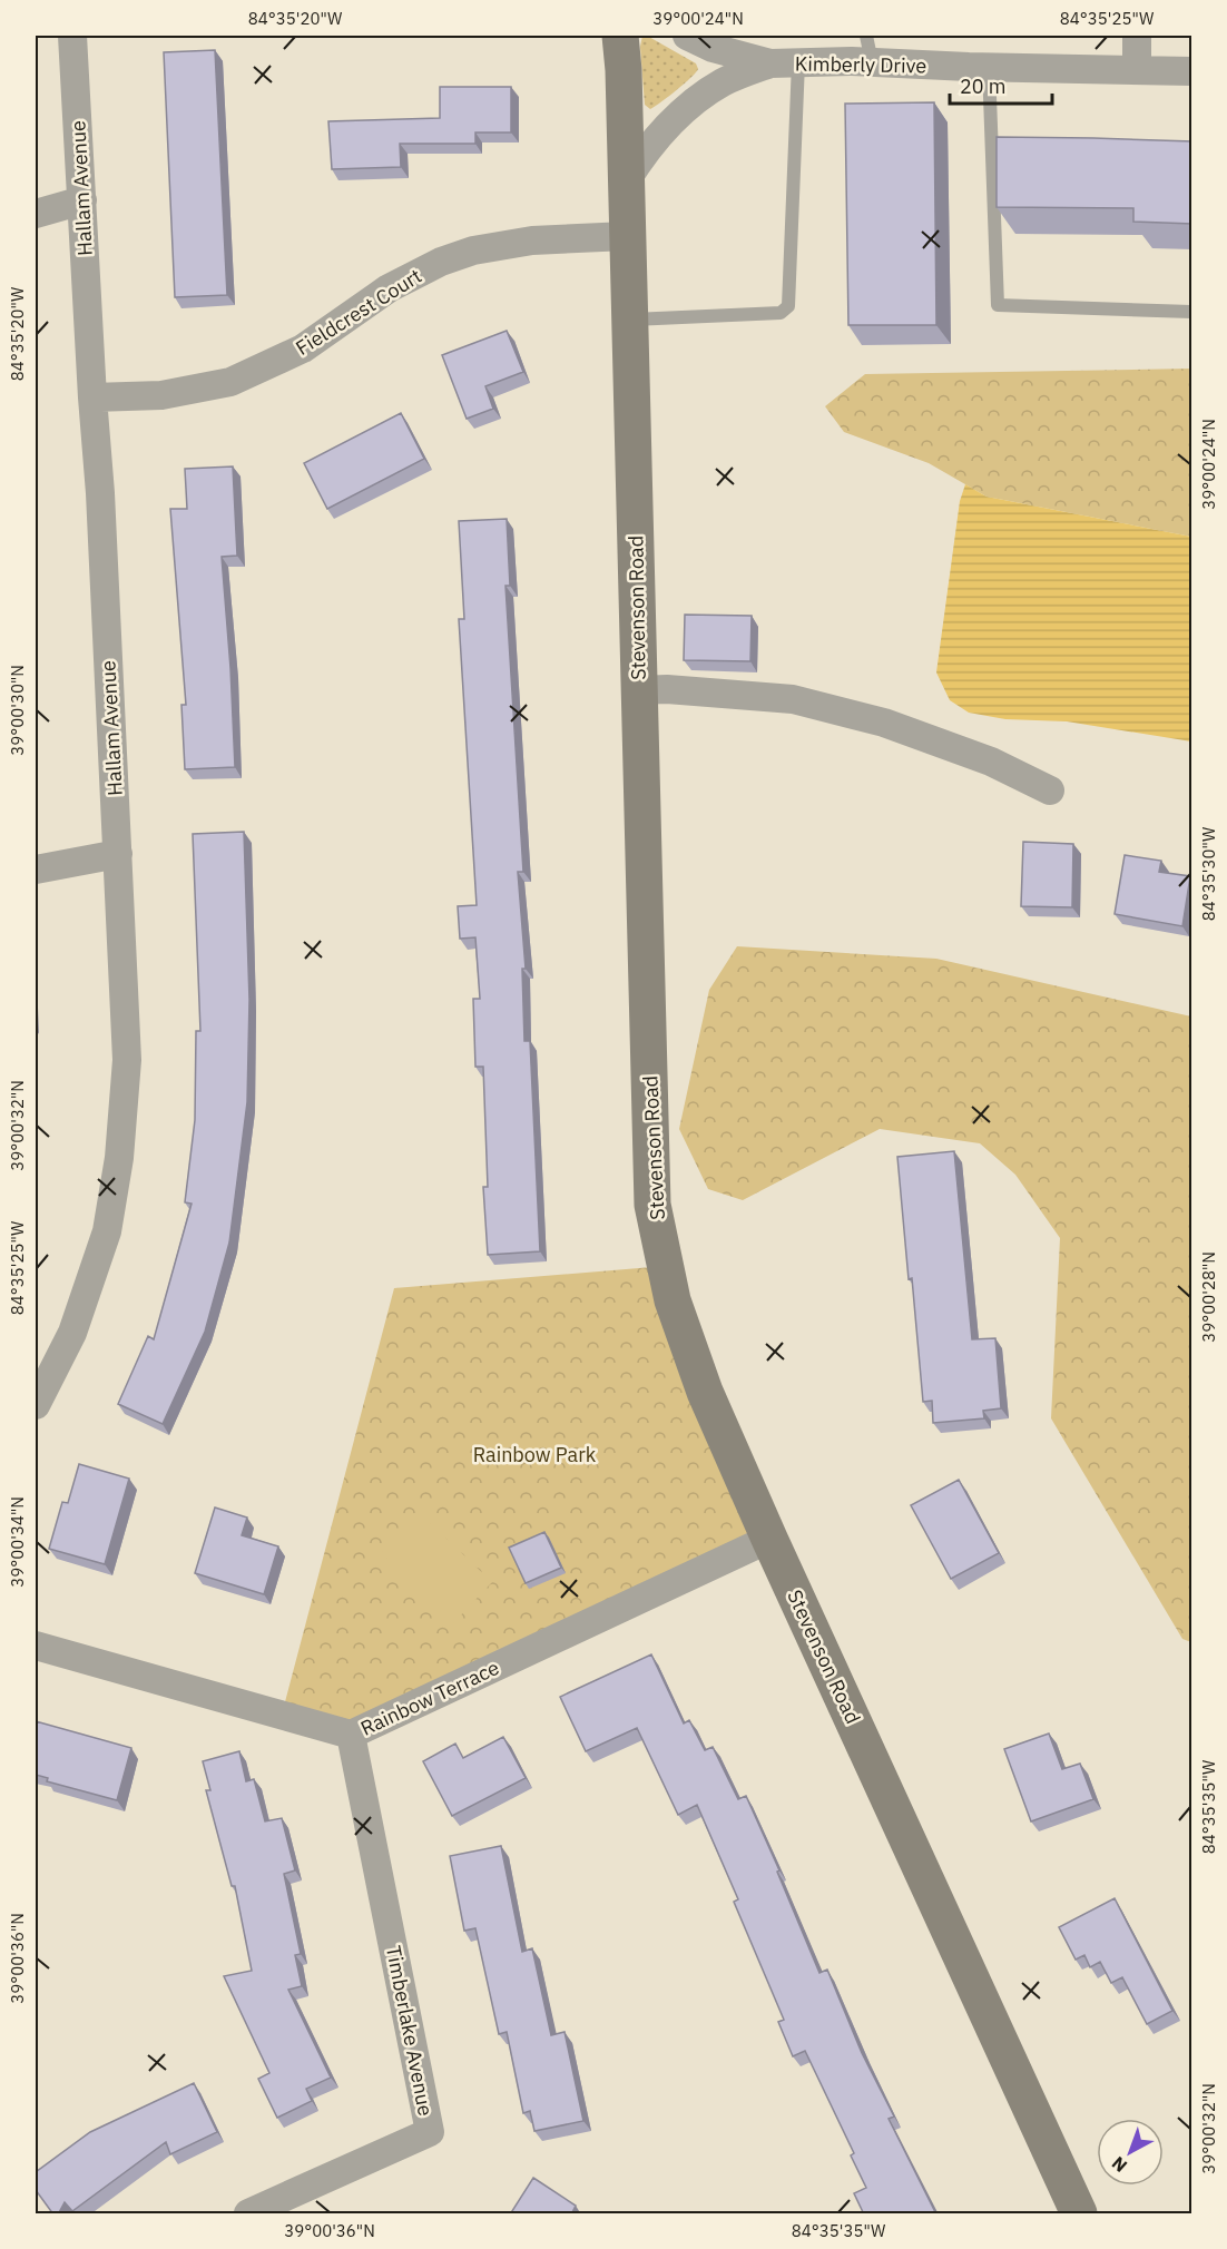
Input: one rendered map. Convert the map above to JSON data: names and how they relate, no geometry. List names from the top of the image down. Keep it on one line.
{"streets":{"main road":["Stevenson Road"],"street":["Kimberly Drive","Hallam Avenue","Fieldcrest Court","Rainbow Terrace","Timberlake Avenue"]},"crossings":[["Kimberly Drive","Stevenson Road"],["Hallam Avenue","Fieldcrest Court"],["Fieldcrest Court","Stevenson Road"],["Stevenson Road","Rainbow Terrace"],["Rainbow Terrace","Timberlake Avenue"]],"parks":["Rainbow Park"],"scale_bar":"20 m","north":"bottom left","coordinates":["84°35'20\"W","39°00'24\"N","84°35'25\"W","39°00'30\"N","84°35'30\"W","39°00'32\"N","39°00'28\"N","39°00'34\"N","84°35'35\"W","39°00'36\"N"]}
